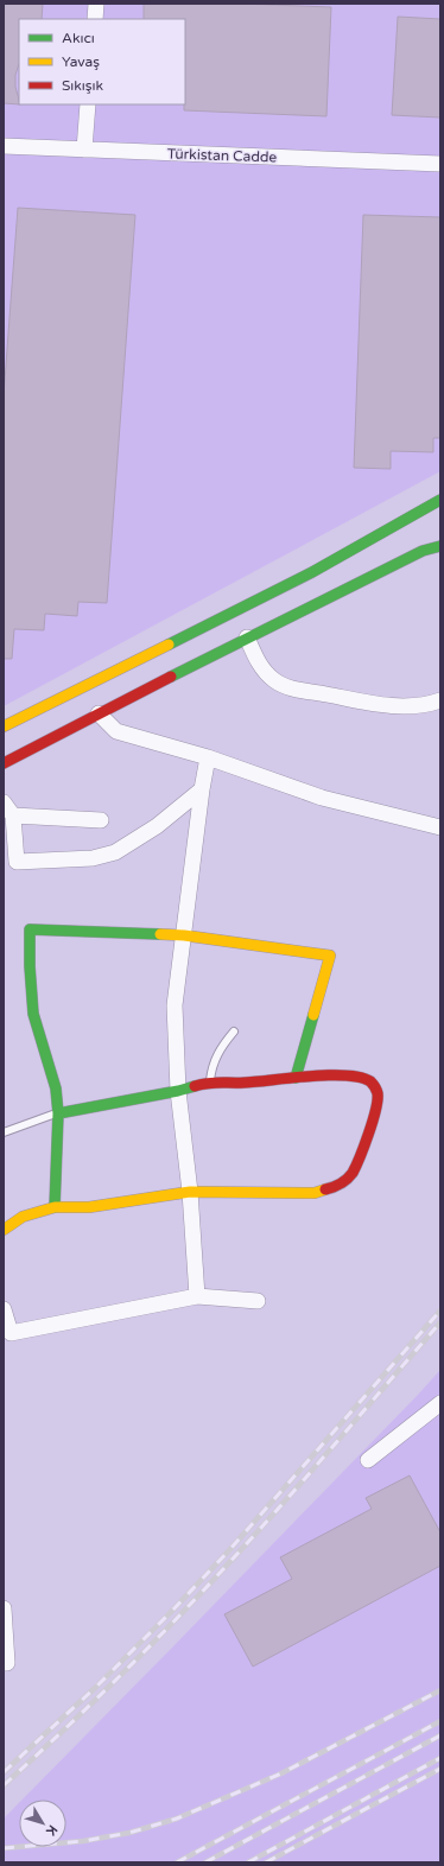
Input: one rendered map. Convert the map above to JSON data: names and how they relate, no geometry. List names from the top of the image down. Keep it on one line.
{"streets":{"street":["Türkistan Cadde"]},"legend":["Akıcı","Yavaş","Sıkışık"],"north":"bottom right"}
